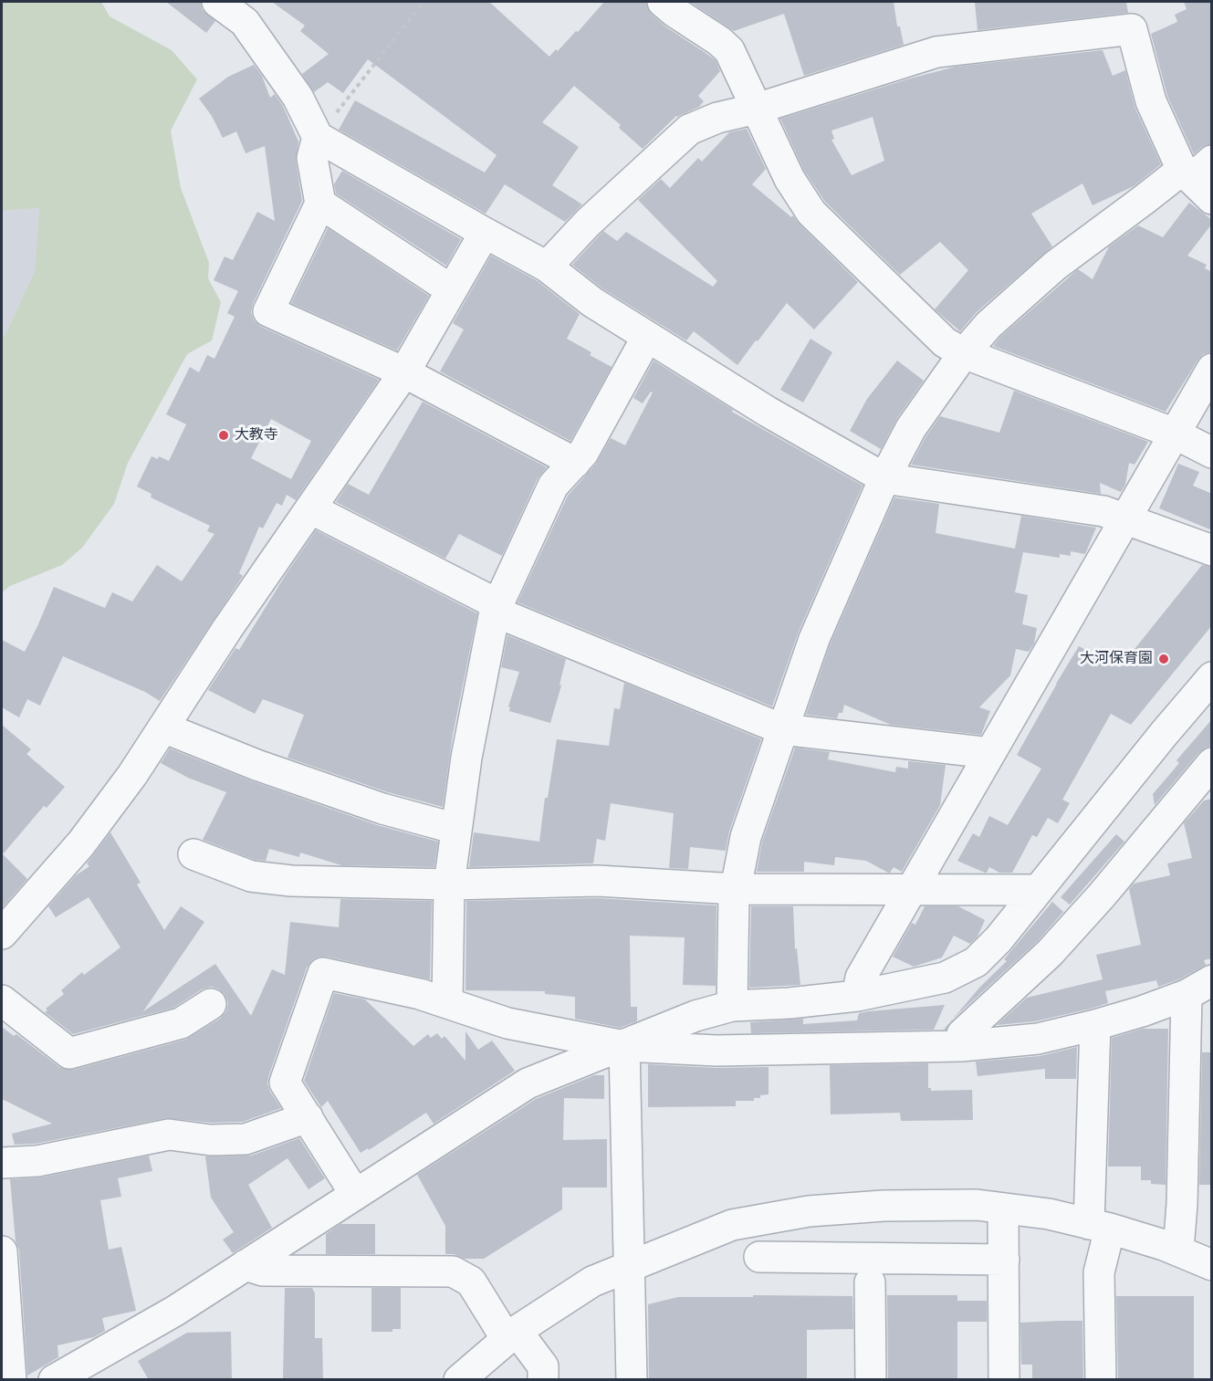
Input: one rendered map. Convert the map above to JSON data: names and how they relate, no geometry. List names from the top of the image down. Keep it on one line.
{"places":["大教寺","大河保育園"]}
